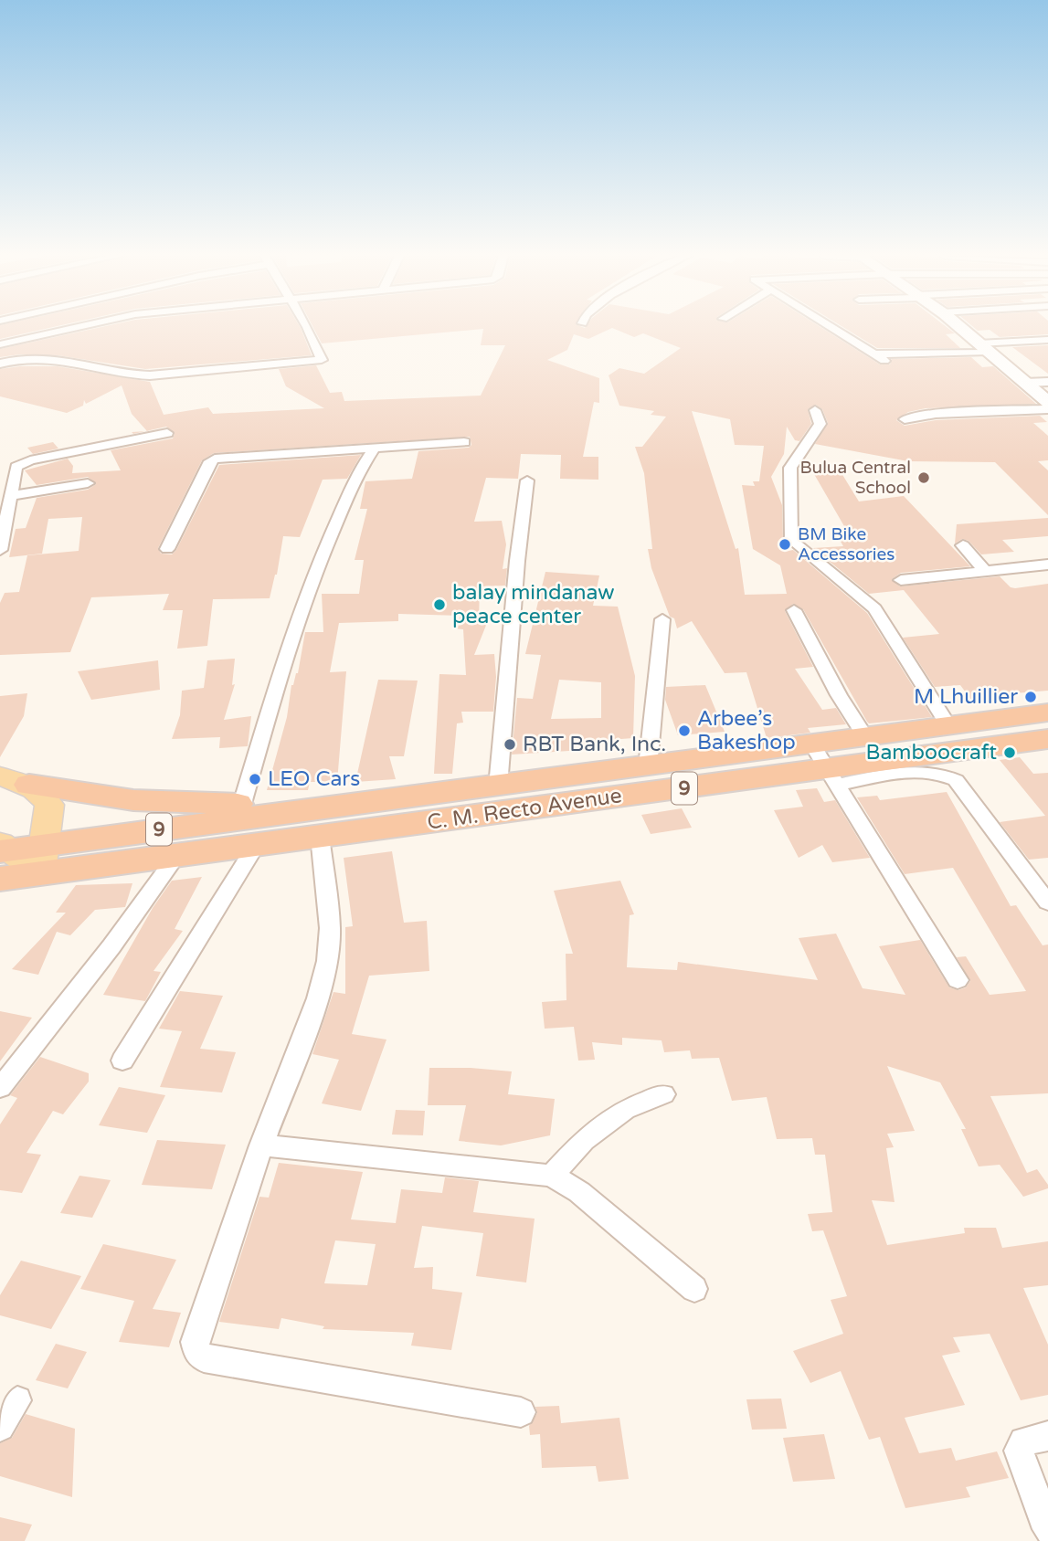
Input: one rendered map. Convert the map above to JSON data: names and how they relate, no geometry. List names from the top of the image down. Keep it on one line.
{"streets":{"highway":["9","C. M. Recto Avenue"]},"places":["Bulua Central School","BM Bike Accessories","balay mindanaw peace center","M Lhuillier","Arbee’s Bakeshop","RBT Bank, Inc.","Bamboocraft","LEO Cars"]}
